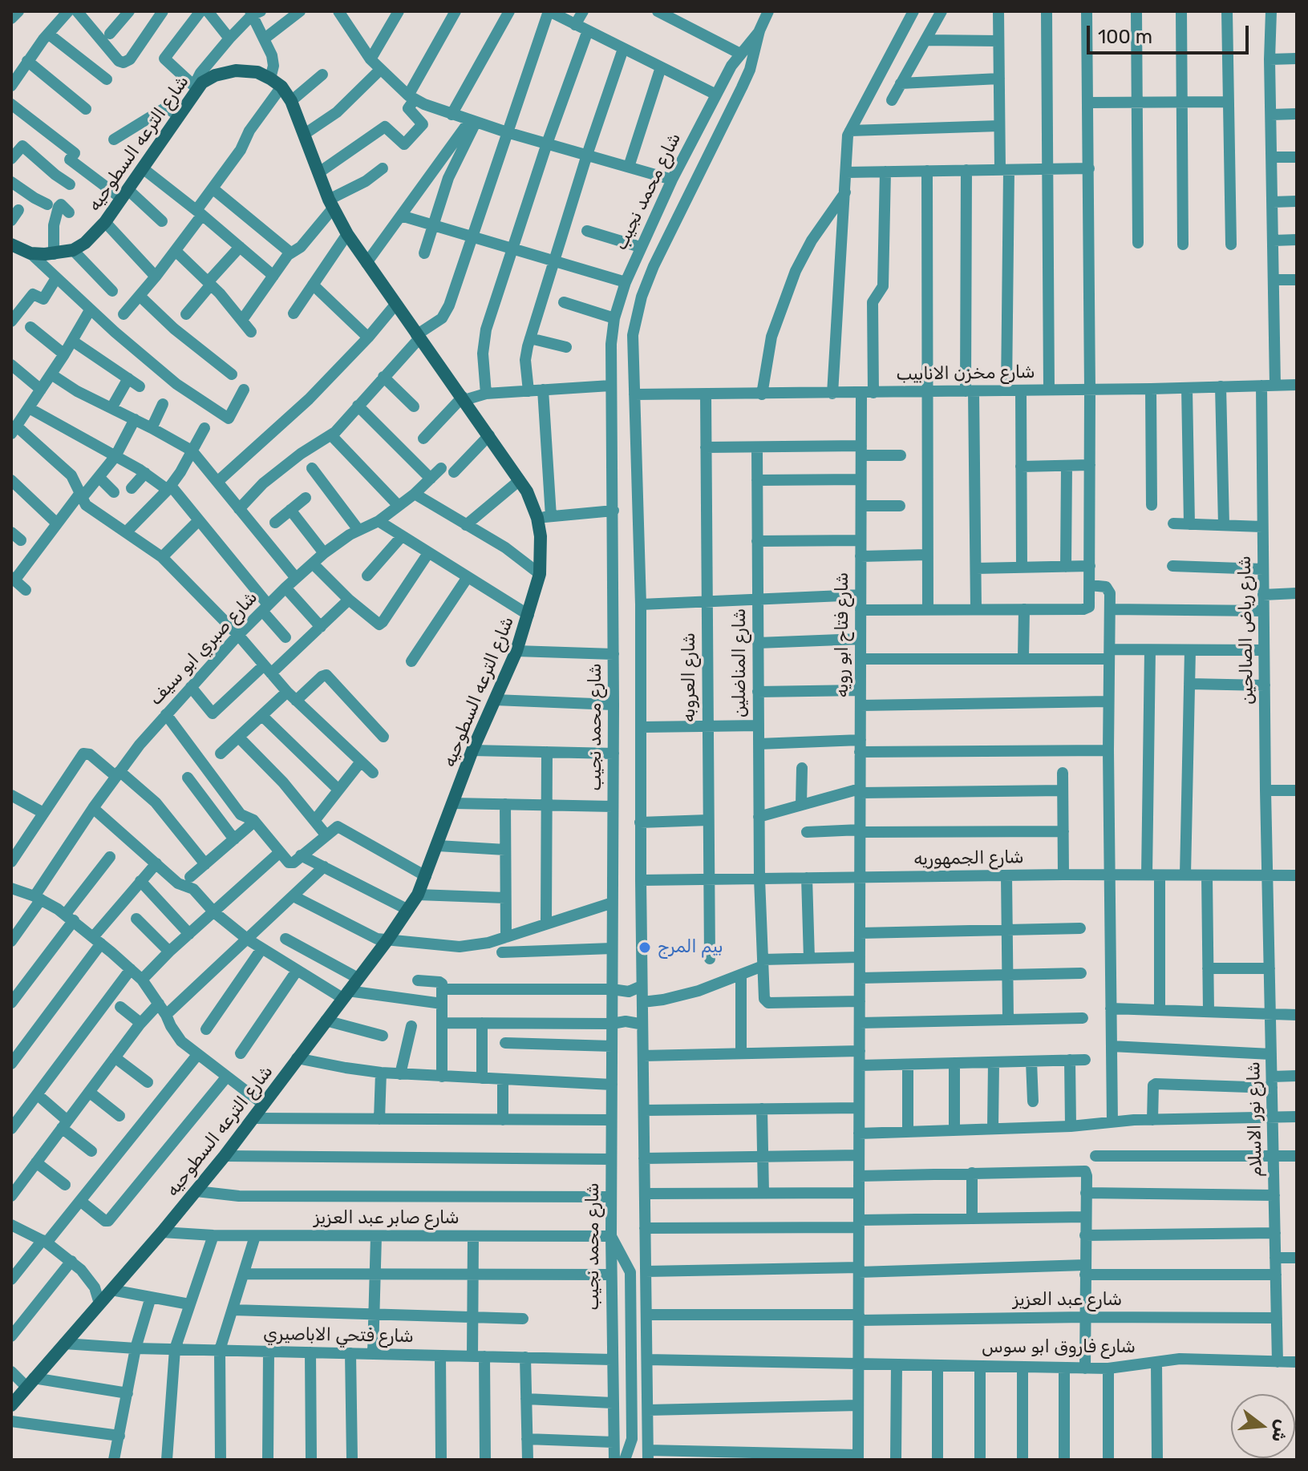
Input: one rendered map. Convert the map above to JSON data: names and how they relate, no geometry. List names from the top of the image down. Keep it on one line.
{"streets":{"street":["شارع الترعه السطوحيه","شارع محمد نجيب","شارع مخزن الانابيب","شارع رياض الصالحين","شارع فتاح ابو رويه","شارع صبري ابو سيف","شارع المناضلين","شارع العروبه","شارع الجمهوريه","شارع نور الاسلام","شارع صابر عبد العزيز","شارع عبد العزيز","شارع فتحي الاباصيري","شارع فاروق ابو سوس"]},"crossings":[["شارع الترعه السطوحيه","شارع صابر عبد العزيز"],["شارع الترعه السطوحيه","شارع فتحي الاباصيري"],["شارع محمد نجيب","شارع مخزن الانابيب"],["شارع محمد نجيب","شارع الجمهوريه"],["شارع محمد نجيب","شارع صابر عبد العزيز"],["شارع محمد نجيب","شارع عبد العزيز"],["شارع محمد نجيب","شارع فتحي الاباصيري"],["شارع محمد نجيب","شارع فاروق ابو سوس"],["شارع مخزن الانابيب","شارع رياض الصالحين"],["شارع مخزن الانابيب","شارع فتاح ابو رويه"],["شارع مخزن الانابيب","شارع العروبه"],["شارع رياض الصالحين","شارع الجمهوريه"],["شارع رياض الصالحين","شارع نور الاسلام"],["شارع فتاح ابو رويه","شارع المناضلين"],["شارع فتاح ابو رويه","شارع الجمهوريه"],["شارع فتاح ابو رويه","شارع عبد العزيز"],["شارع فتاح ابو رويه","شارع فاروق ابو سوس"],["شارع المناضلين","شارع الجمهوريه"],["شارع العروبه","شارع الجمهوريه"],["شارع الجمهوريه","شارع نور الاسلام"],["شارع نور الاسلام","شارع عبد العزيز"],["شارع نور الاسلام","شارع فاروق ابو سوس"]],"places":["بيم المرج"],"scale_bar":"100 m","north":"right"}
